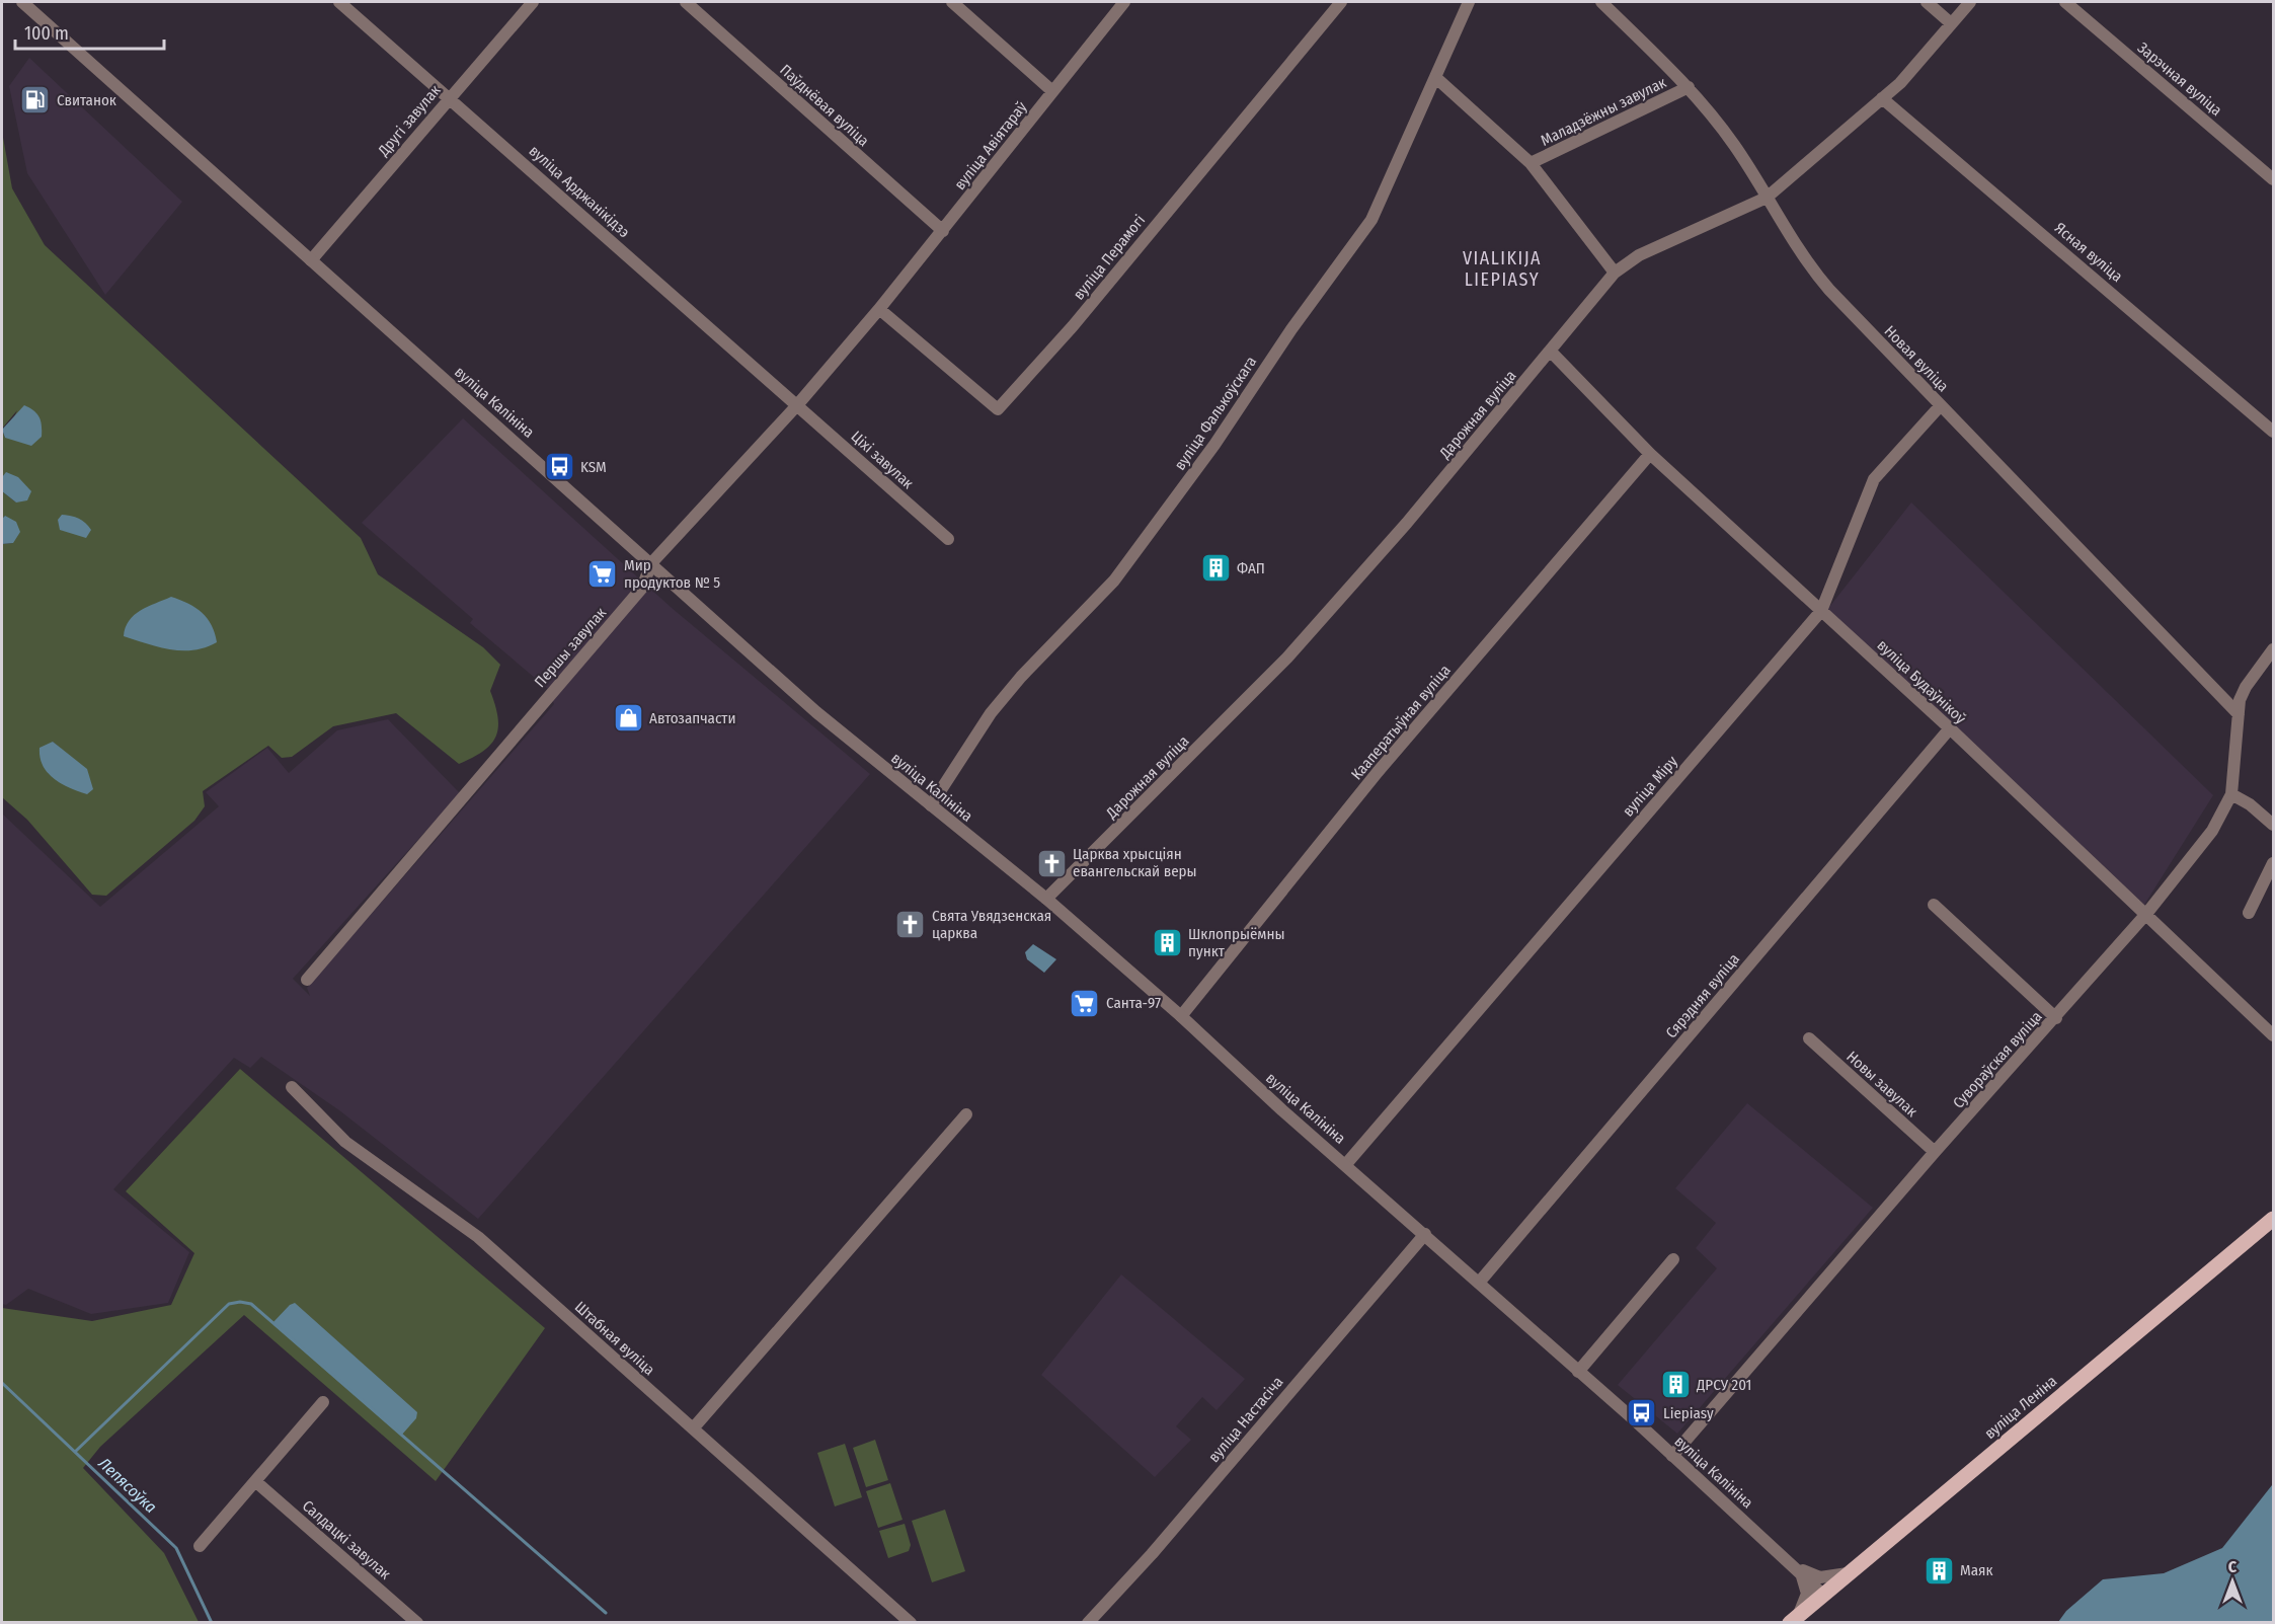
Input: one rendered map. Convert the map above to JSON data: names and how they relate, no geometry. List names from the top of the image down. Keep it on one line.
{"streets":{"main road":["вуліца Леніна"],"street":["Зарэчная вуліца","Паўднёвая вуліца","Маладзёжны завулак","Другі завулак","вуліца Авіятараў","вуліца Арджанікідзэ","Ясная вуліца","вуліца Перамогі","Новая вуліца","вуліца Калініна","вуліца Фалькоўскага","Дарожная вуліца","Ціхі завулак","Першы завулак","вуліца Будаўнікоў","Кааператыўная вуліца","вуліца Міру","Сярэдняя вуліца","Сувораўская вуліца","Новы завулак","Штабная вуліца","вуліца Настасіча","Салдацкі завулак"]},"crossings":[["Паўднёвая вуліца","вуліца Авіятараў"],["Маладзёжны завулак","Новая вуліца"],["Другі завулак","вуліца Арджанікідзэ"],["Другі завулак","вуліца Калініна"],["вуліца Авіятараў","вуліца Перамогі"],["вуліца Авіятараў","Першы завулак"],["вуліца Арджанікідзэ","Ціхі завулак"],["вуліца Арджанікідзэ","Першы завулак"],["Ясная вуліца","Дарожная вуліца"],["вуліца Перамогі","Першы завулак"],["Новая вуліца","Дарожная вуліца"],["Новая вуліца","вуліца Міру"],["Новая вуліца","Сувораўская вуліца"],["вуліца Калініна","вуліца Фалькоўскага"],["вуліца Калініна","Дарожная вуліца"],["вуліца Калініна","Першы завулак"],["вуліца Калініна","Кааператыўная вуліца"],["вуліца Калініна","вуліца Міру"],["вуліца Калініна","Сярэдняя вуліца"],["вуліца Калініна","Сувораўская вуліца"],["вуліца Калініна","вуліца Леніна"],["вуліца Калініна","вуліца Настасіча"],["Дарожная вуліца","вуліца Будаўнікоў"],["Ціхі завулак","Першы завулак"],["вуліца Будаўнікоў","Кааператыўная вуліца"],["вуліца Будаўнікоў","вуліца Міру"],["вуліца Будаўнікоў","Сярэдняя вуліца"],["вуліца Будаўнікоў","Сувораўская вуліца"],["Сувораўская вуліца","Новы завулак"]],"districts":["VIALIKIJA LIEPIASY"],"water":["Лепясоўка"],"places":{"fuel station":["Свитанок"],"bus stop":["KSM","Liepiasy"],"building":["ФАП","Шклопрыёмны пункт","ДРСУ 201","Маяк"],"supermarket":["Мир продуктов № 5","Санта-97"],"shop":["Автозапчасти"],"church":["Царква хрысціян евангельскай веры","Свята Увядзенская царква"]},"scale_bar":"100 m","north":"top"}
